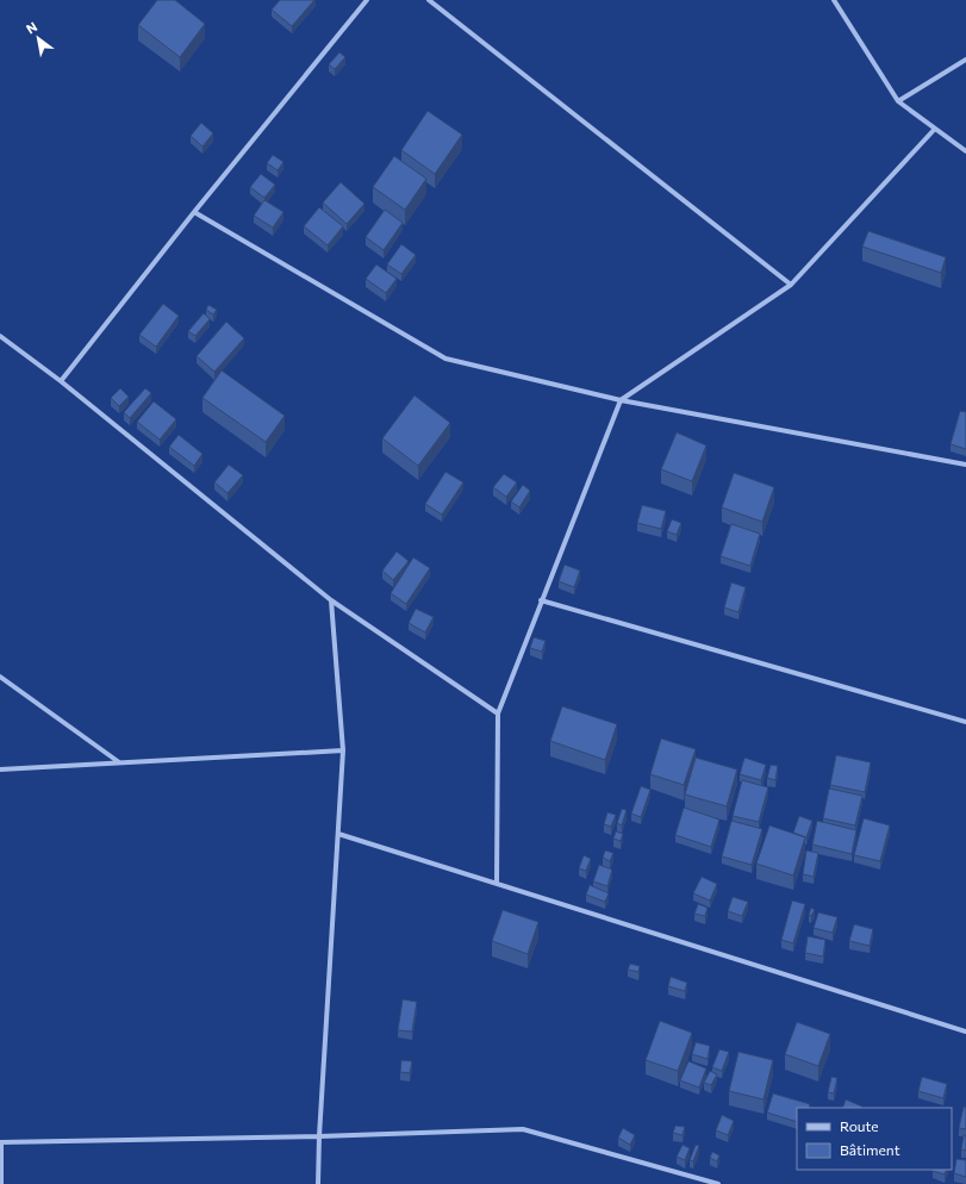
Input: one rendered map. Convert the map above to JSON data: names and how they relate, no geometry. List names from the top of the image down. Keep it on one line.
{"legend":["Route","Bâtiment"],"north":"top left"}
